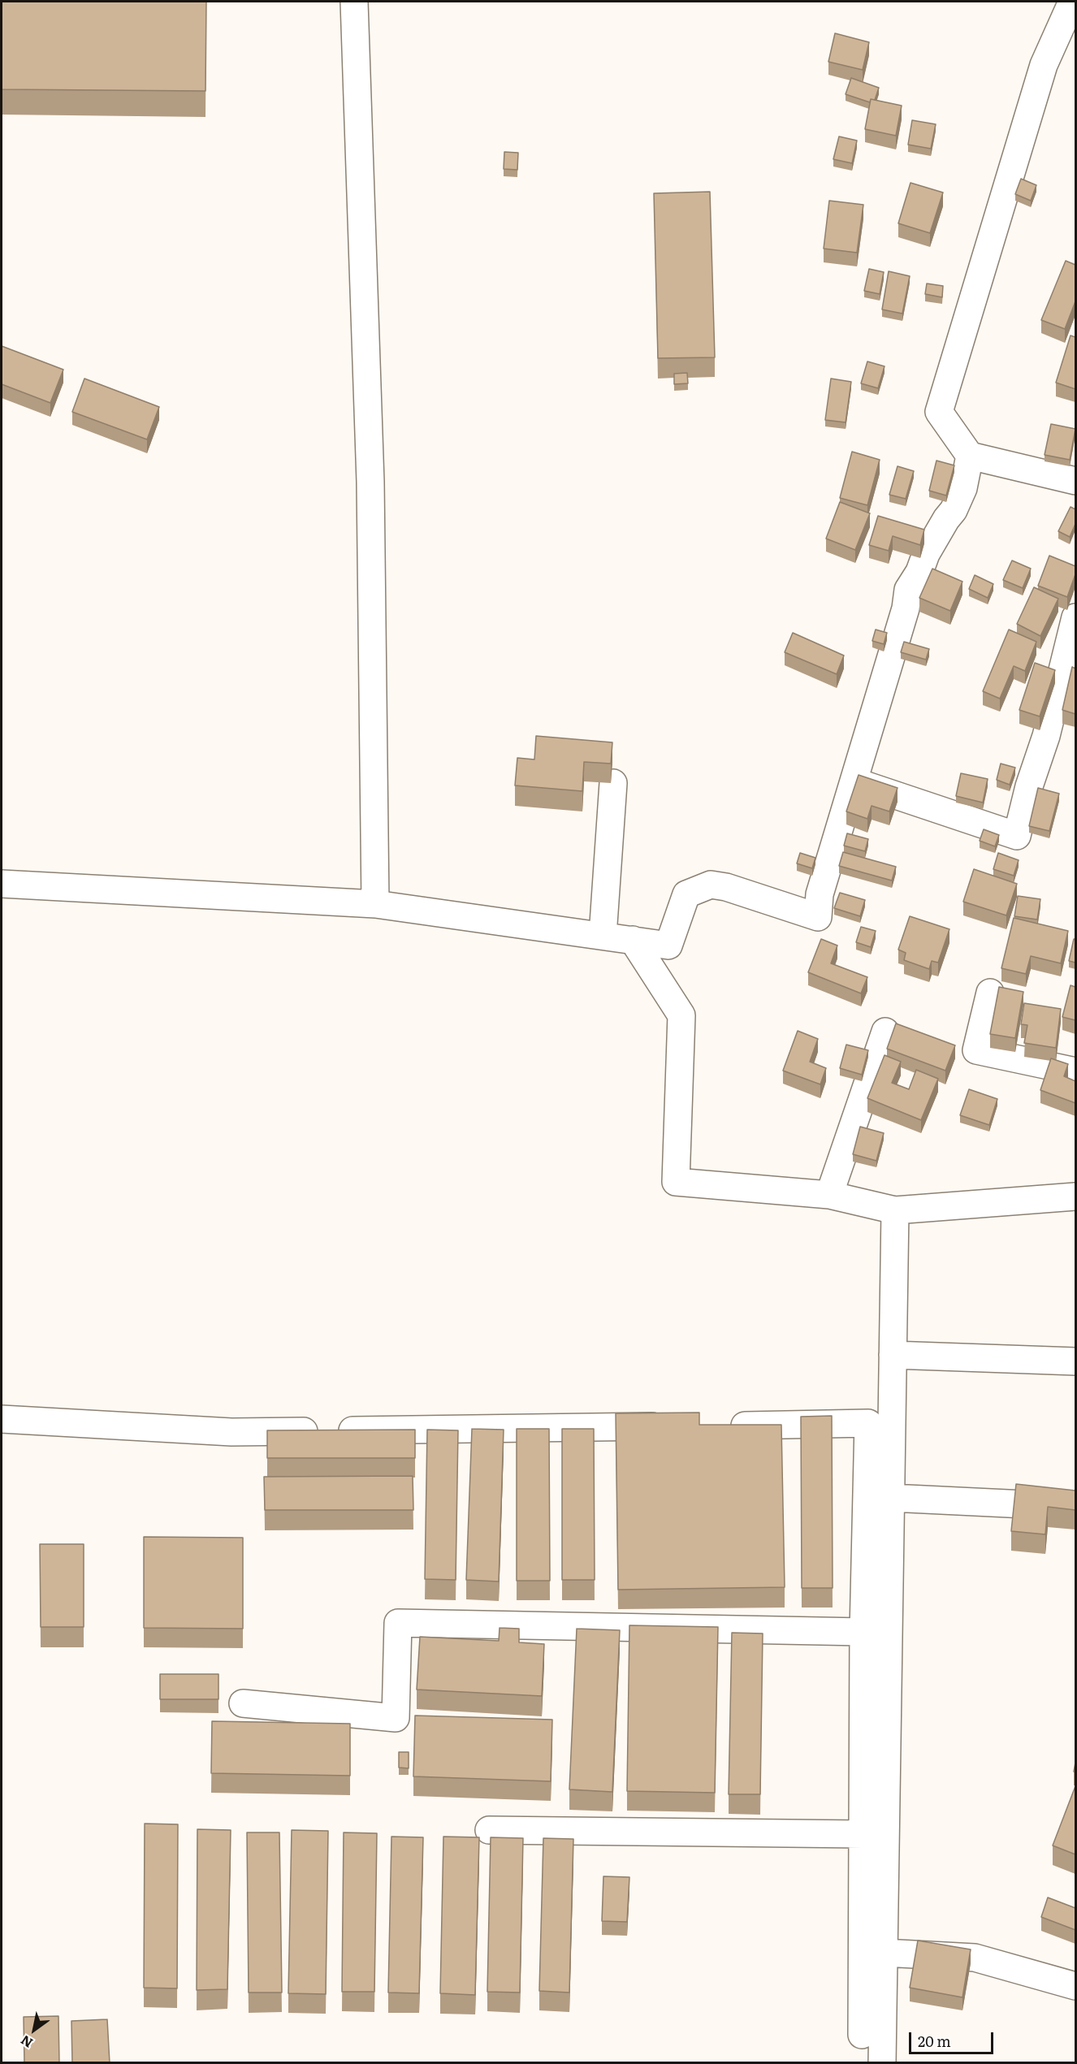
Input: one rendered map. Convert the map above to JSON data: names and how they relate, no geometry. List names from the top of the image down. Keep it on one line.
{"scale_bar":"20 m","north":"bottom left"}
